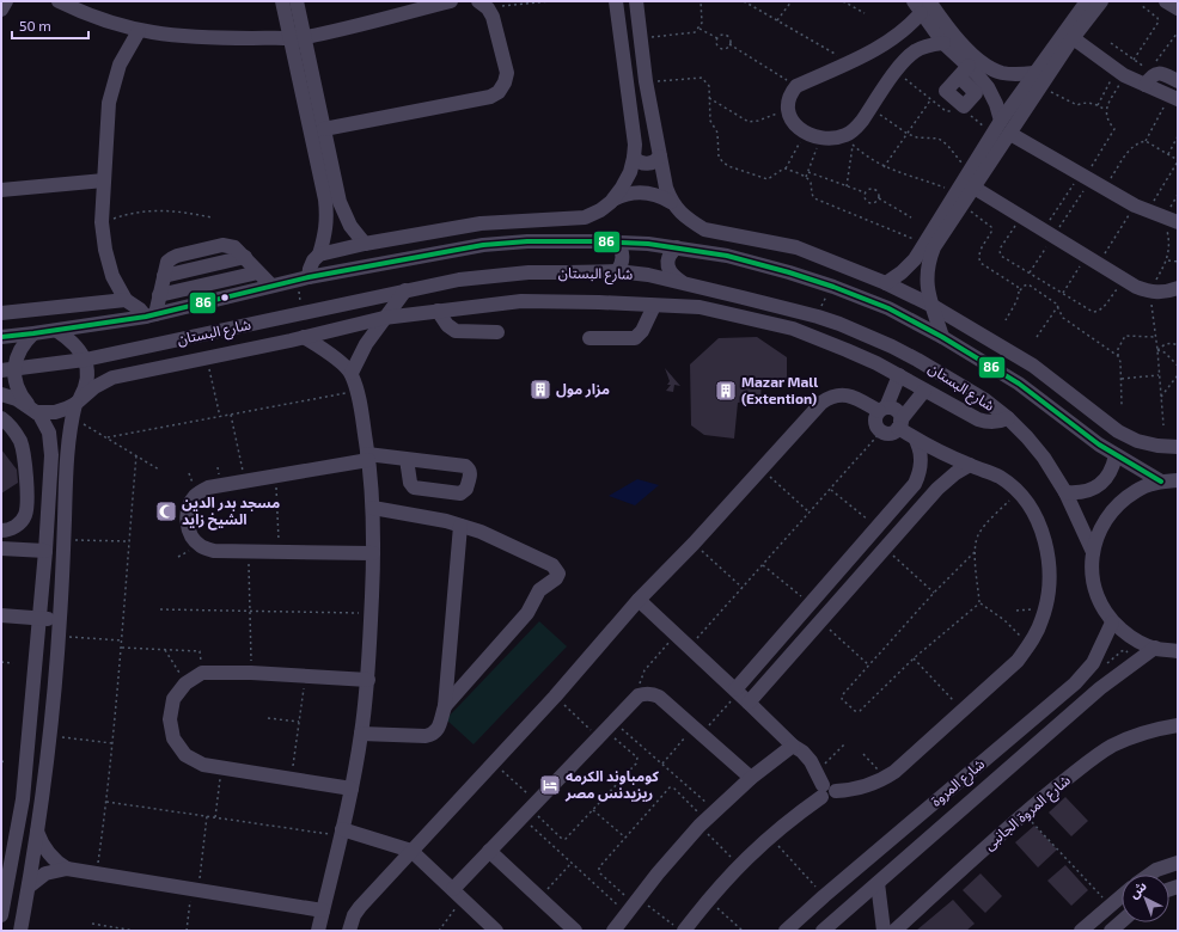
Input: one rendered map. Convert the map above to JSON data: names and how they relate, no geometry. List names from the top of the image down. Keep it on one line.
{"streets":{"street":["شارع البستان","شارع المروة","شارع المروة الجانبى"]},"places":{"building":["مزار مول","Mazar Mall (Extention)"],"mosque":["مسجد بدر الدين الشيخ زايد"],"hotel":["كومباوند الكرمه ريزيدنس مصر"]},"lines":["transit line 86"],"scale_bar":"50 m","north":"top left"}
